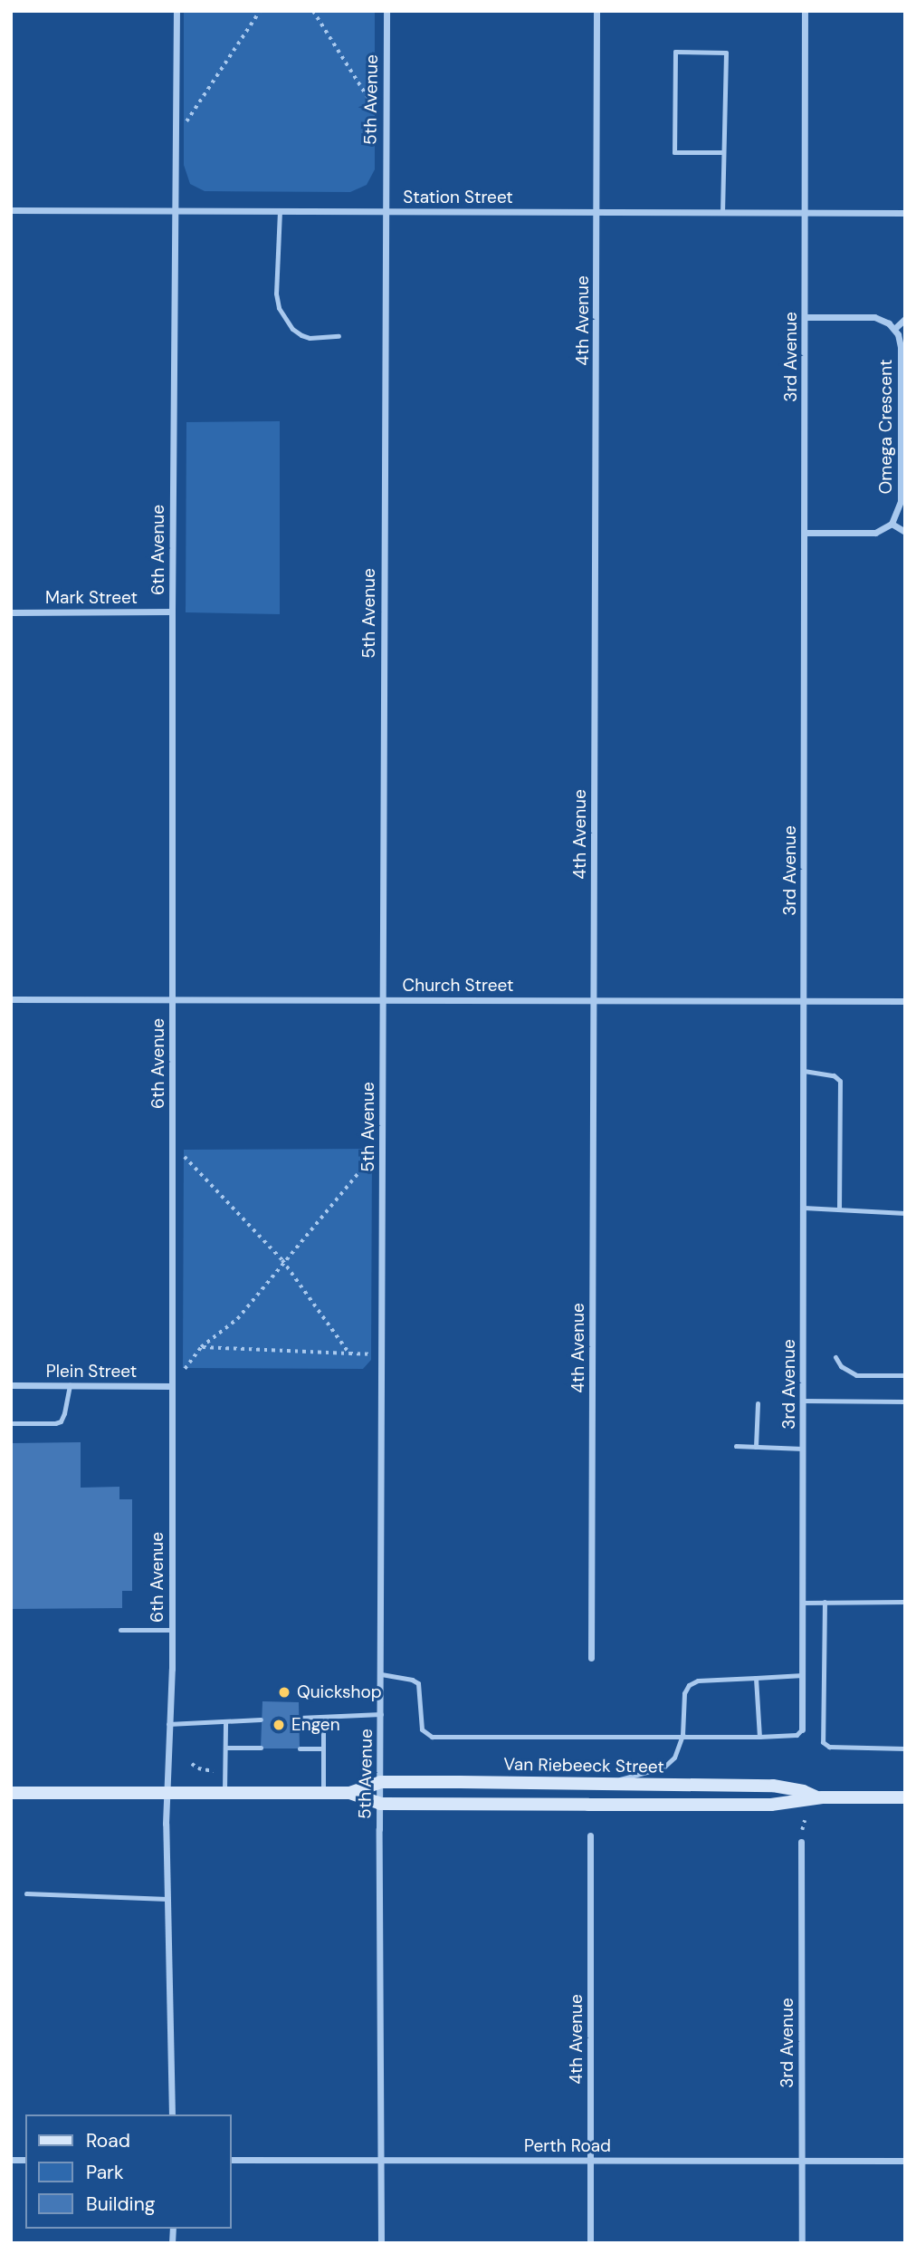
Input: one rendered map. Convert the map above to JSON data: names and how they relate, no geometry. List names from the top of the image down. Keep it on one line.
{"streets":{"main road":["Van Riebeeck Street"],"street":["5th Avenue","Station Street","4th Avenue","3rd Avenue","Omega Crescent","6th Avenue","Mark Street","Church Street","Plein Street","Perth Road"]},"crossings":[["5th Avenue","Station Street"],["5th Avenue","Church Street"],["5th Avenue","Van Riebeeck Street"],["5th Avenue","Perth Road"],["Station Street","4th Avenue"],["Station Street","3rd Avenue"],["Station Street","6th Avenue"],["4th Avenue","Church Street"],["4th Avenue","Perth Road"],["3rd Avenue","Church Street"],["3rd Avenue","Perth Road"],["6th Avenue","Mark Street"],["6th Avenue","Church Street"],["6th Avenue","Plein Street"],["6th Avenue","Van Riebeeck Street"]],"places":["Quickshop","Engen"],"legend":["Road","Park","Building"]}
